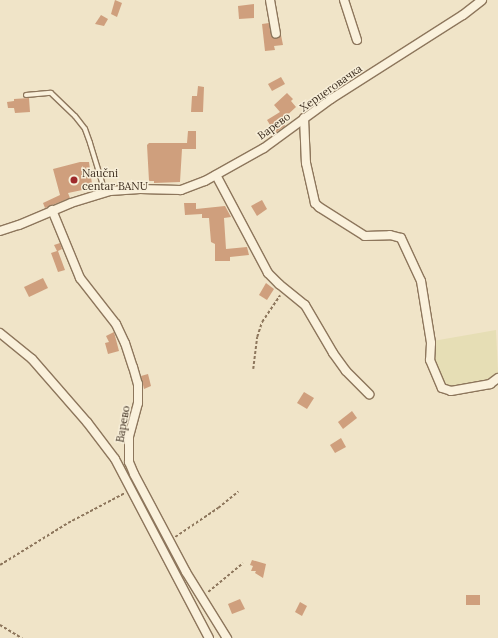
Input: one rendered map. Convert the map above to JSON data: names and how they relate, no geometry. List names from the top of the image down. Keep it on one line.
{"streets":{"street":["Херцеговачка","Варево"]},"crossings":[["Херцеговачка","Варево"]],"places":["Naučni centar BANU"]}
